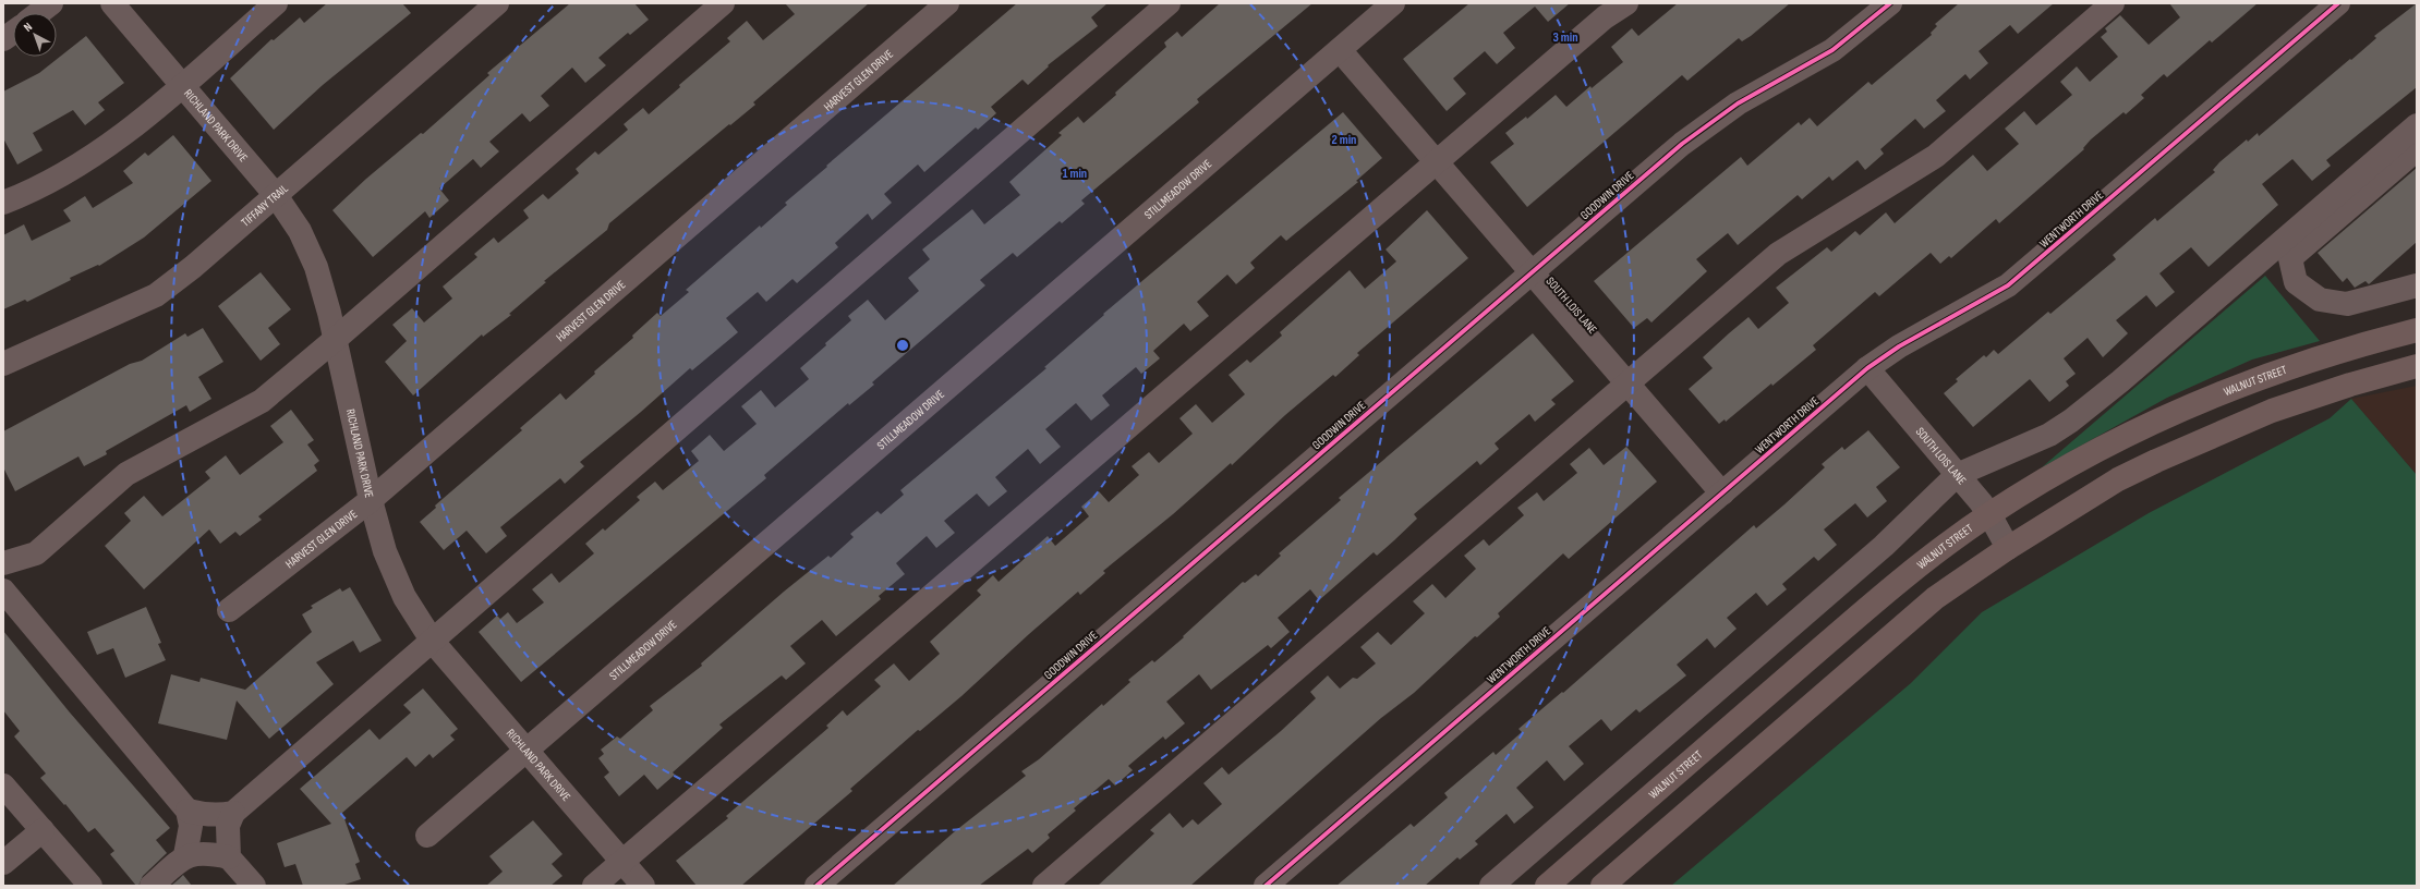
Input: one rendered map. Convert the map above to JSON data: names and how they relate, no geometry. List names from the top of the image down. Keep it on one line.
{"streets":{"main road":["WALNUT STREET"],"street":["HARVEST GLEN DRIVE","RICHLAND PARK DRIVE","STILLMEADOW DRIVE","GOODWIN DRIVE","TIFFANY TRAIL","WENTWORTH DRIVE","SOUTH LOIS LANE"]},"crossings":[["HARVEST GLEN DRIVE","RICHLAND PARK DRIVE"],["RICHLAND PARK DRIVE","STILLMEADOW DRIVE"],["RICHLAND PARK DRIVE","TIFFANY TRAIL"],["STILLMEADOW DRIVE","SOUTH LOIS LANE"],["GOODWIN DRIVE","SOUTH LOIS LANE"],["WENTWORTH DRIVE","SOUTH LOIS LANE"],["SOUTH LOIS LANE","WALNUT STREET"]],"north":"top left","rings":["3 min","2 min","1 min"]}
